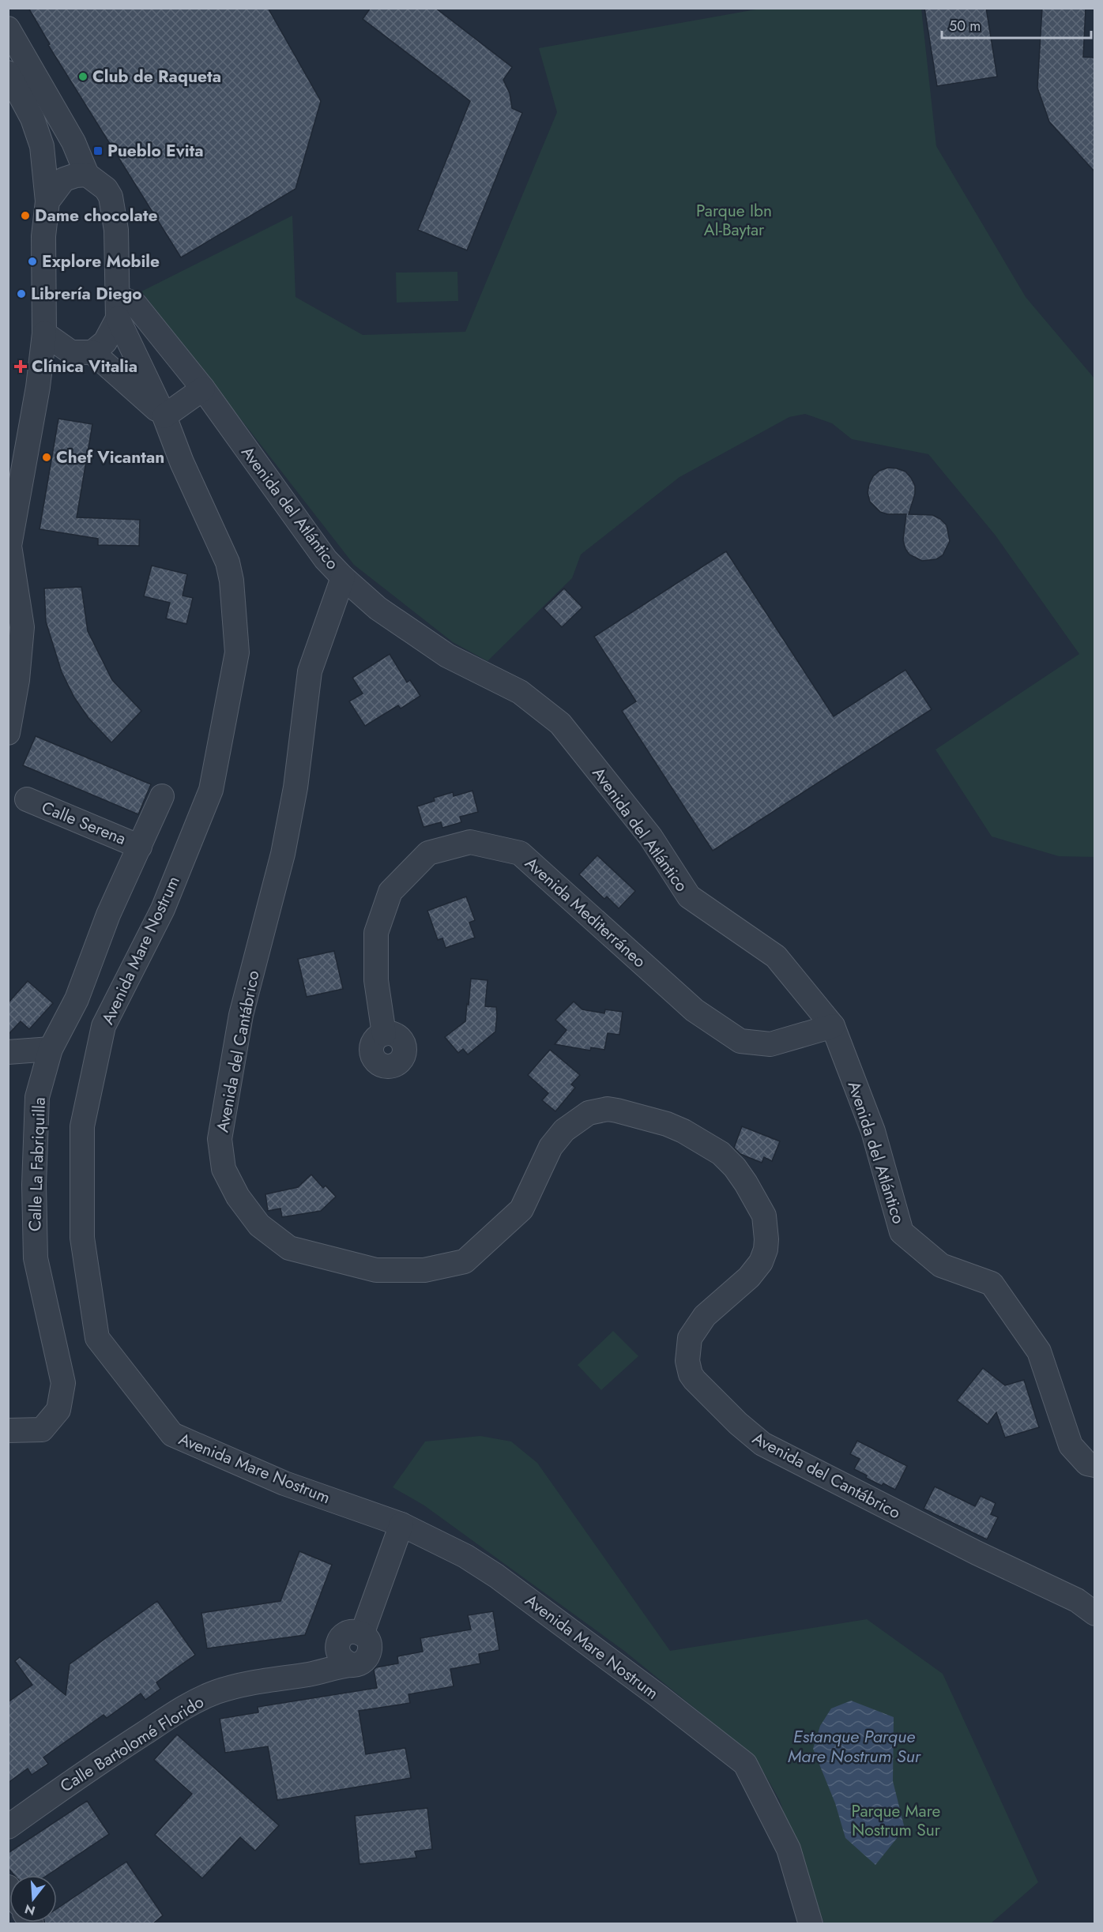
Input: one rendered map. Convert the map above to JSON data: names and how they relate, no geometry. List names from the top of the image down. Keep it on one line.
{"streets":{"street":["Avenida del Atlántico","Calle Serena","Avenida Mediterráneo","Avenida Mare Nostrum","Avenida del Cantábrico","Calle La Fabriquilla","Calle Bartolomé Florido"]},"crossings":[["Avenida del Atlántico","Avenida Mediterráneo"],["Avenida del Atlántico","Avenida Mare Nostrum"],["Avenida del Atlántico","Avenida del Cantábrico"],["Calle Serena","Calle La Fabriquilla"],["Avenida Mare Nostrum","Calle Bartolomé Florido"]],"water":["Estanque Parque Mare Nostrum Sur"],"parks":["Parque Ibn Al-Baytar","Parque Mare Nostrum Sur"],"places":{"other":["Club de Raqueta","Dame chocolate","Explore Mobile","Librería Diego","Chef Vicantan"],"transit":["Pueblo Evita"],"health":["Clínica Vitalia"]},"scale_bar":"50 m","north":"bottom"}
